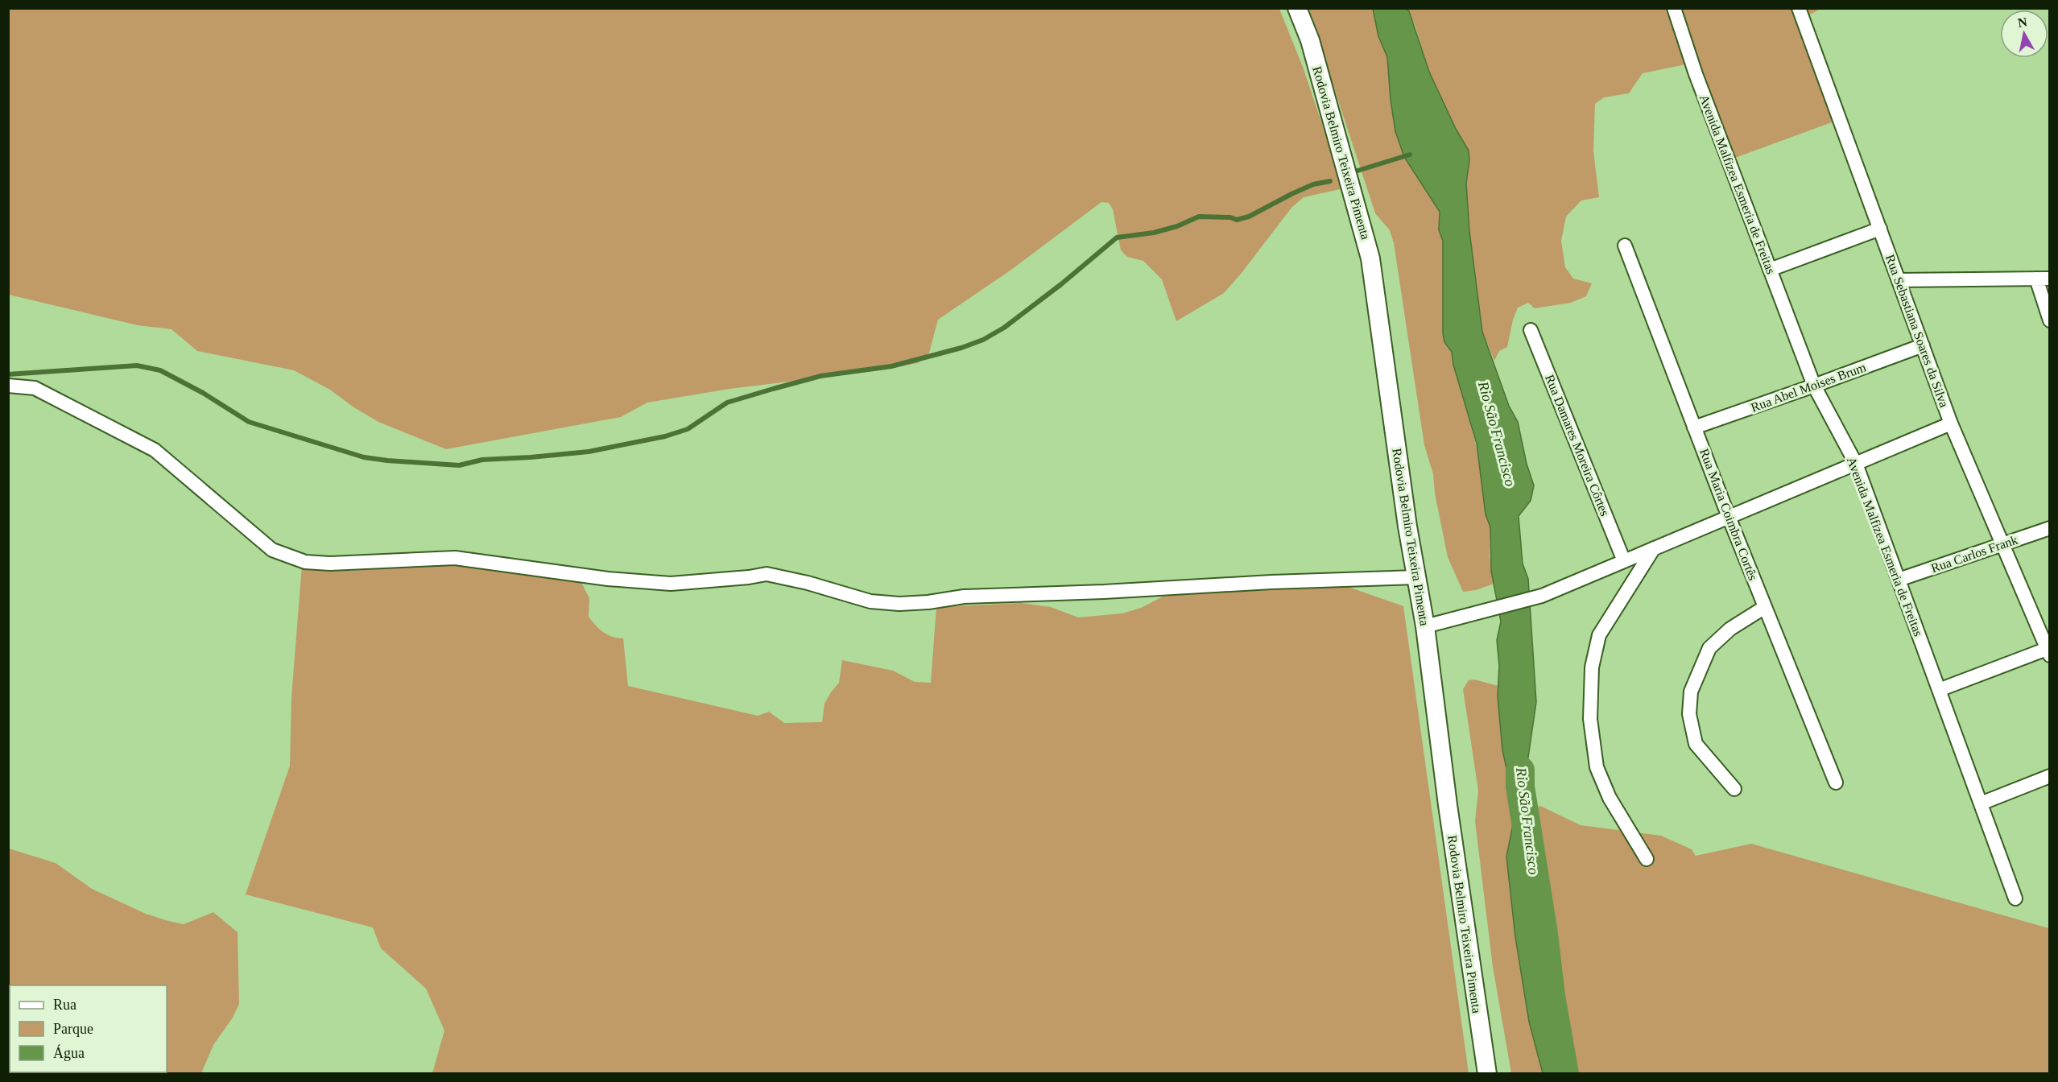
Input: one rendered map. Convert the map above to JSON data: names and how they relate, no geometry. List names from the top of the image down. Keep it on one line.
{"streets":{"main road":["Rodovia Belmiro Teixeira Pimenta"],"street":["Avenida Malfizea Esmeria de Freitas","Rua Sebastiana Soares da Silva","Rua Abel Moises Brum","Rua Damares Moreira Côrtes","Rua Maria Coimbra Cortês","Rua Carlos Frank"]},"crossings":[["Avenida Malfizea Esmeria de Freitas","Rua Sebastiana Soares da Silva"],["Avenida Malfizea Esmeria de Freitas","Rua Abel Moises Brum"],["Avenida Malfizea Esmeria de Freitas","Rua Carlos Frank"],["Rua Sebastiana Soares da Silva","Rua Abel Moises Brum"],["Rua Sebastiana Soares da Silva","Rua Carlos Frank"],["Rua Abel Moises Brum","Rua Maria Coimbra Cortês"]],"water":["Rio São Francisco"],"legend":["Rua","Parque","Água"],"north":"top"}
